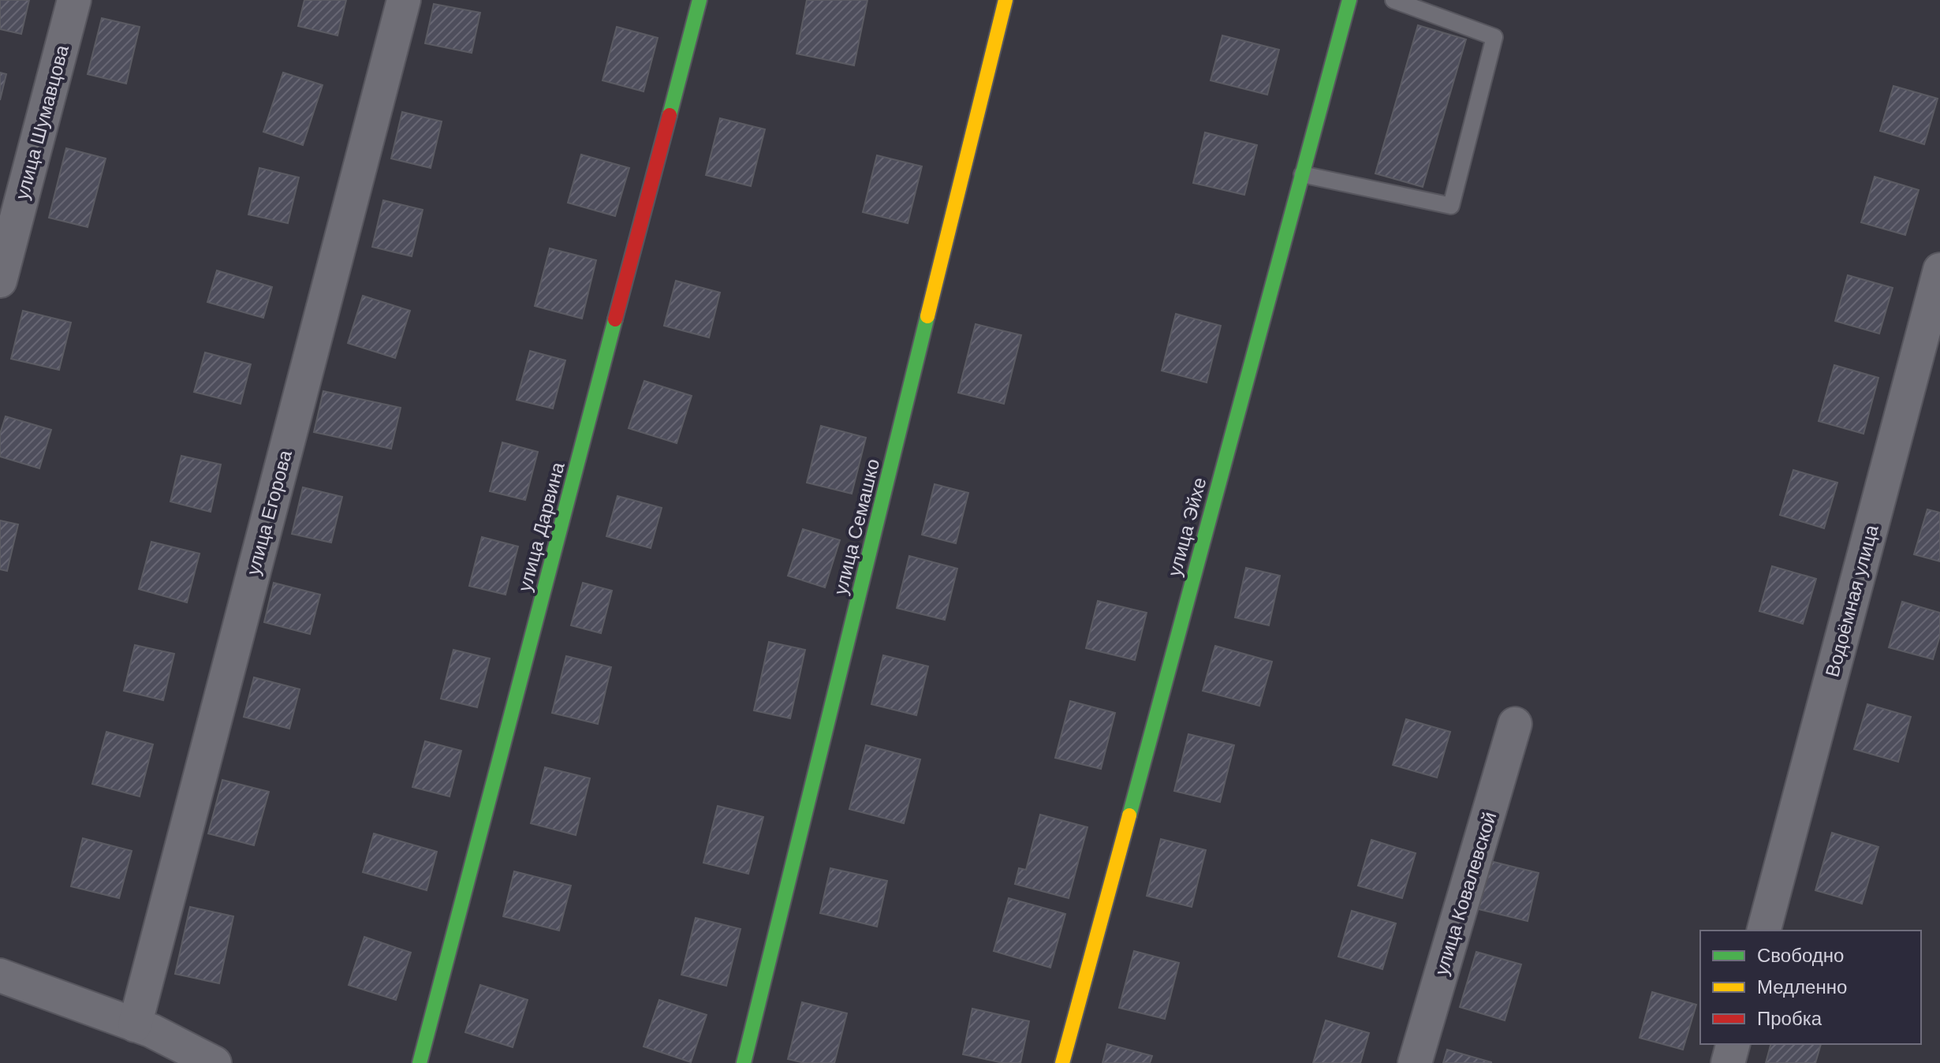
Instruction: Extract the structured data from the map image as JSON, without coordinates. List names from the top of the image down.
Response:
{
  "streets": {
    "street": [
      "улица Шумавцова",
      "улица Егорова",
      "улица Дарвина",
      "улица Семашко",
      "улица Эйхе",
      "Водоёмная улица",
      "улица Ковалевской"
    ]
  },
  "legend": ["Свободно", "Медленно", "Пробка"]
}
